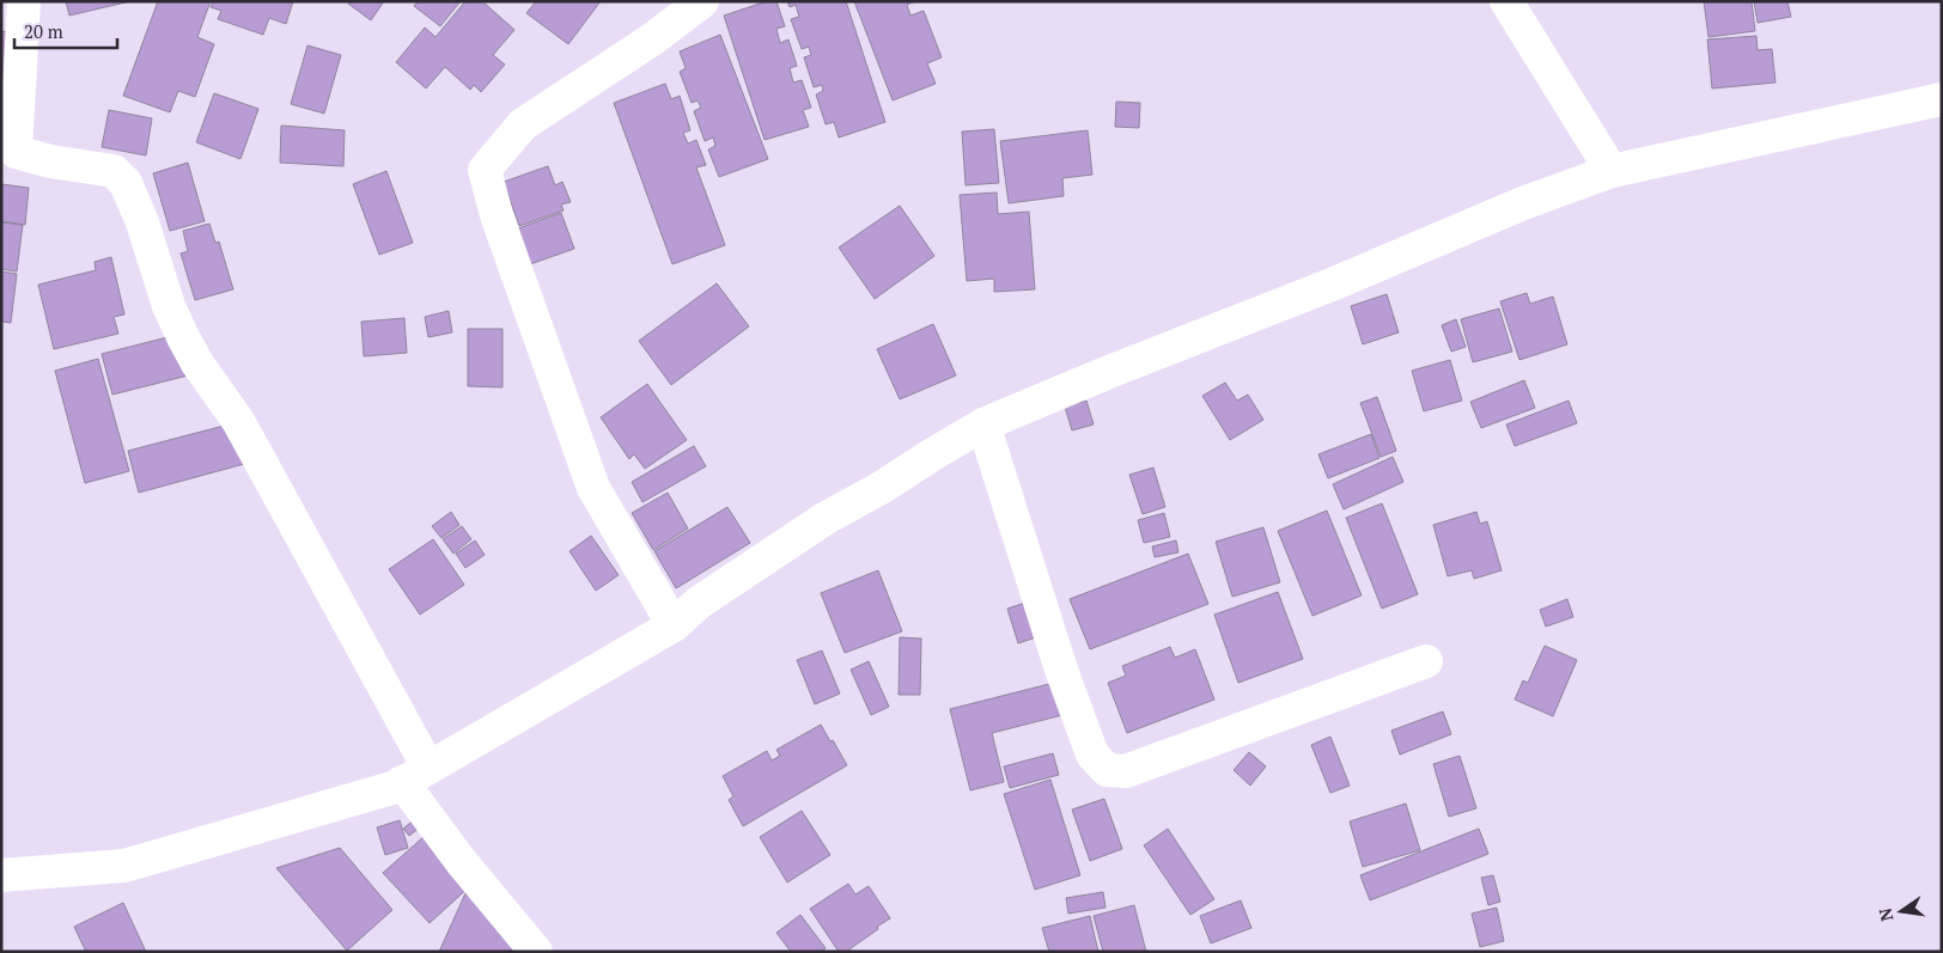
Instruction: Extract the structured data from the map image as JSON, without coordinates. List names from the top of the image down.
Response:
{
  "scale_bar": "20 m",
  "north": "left"
}
